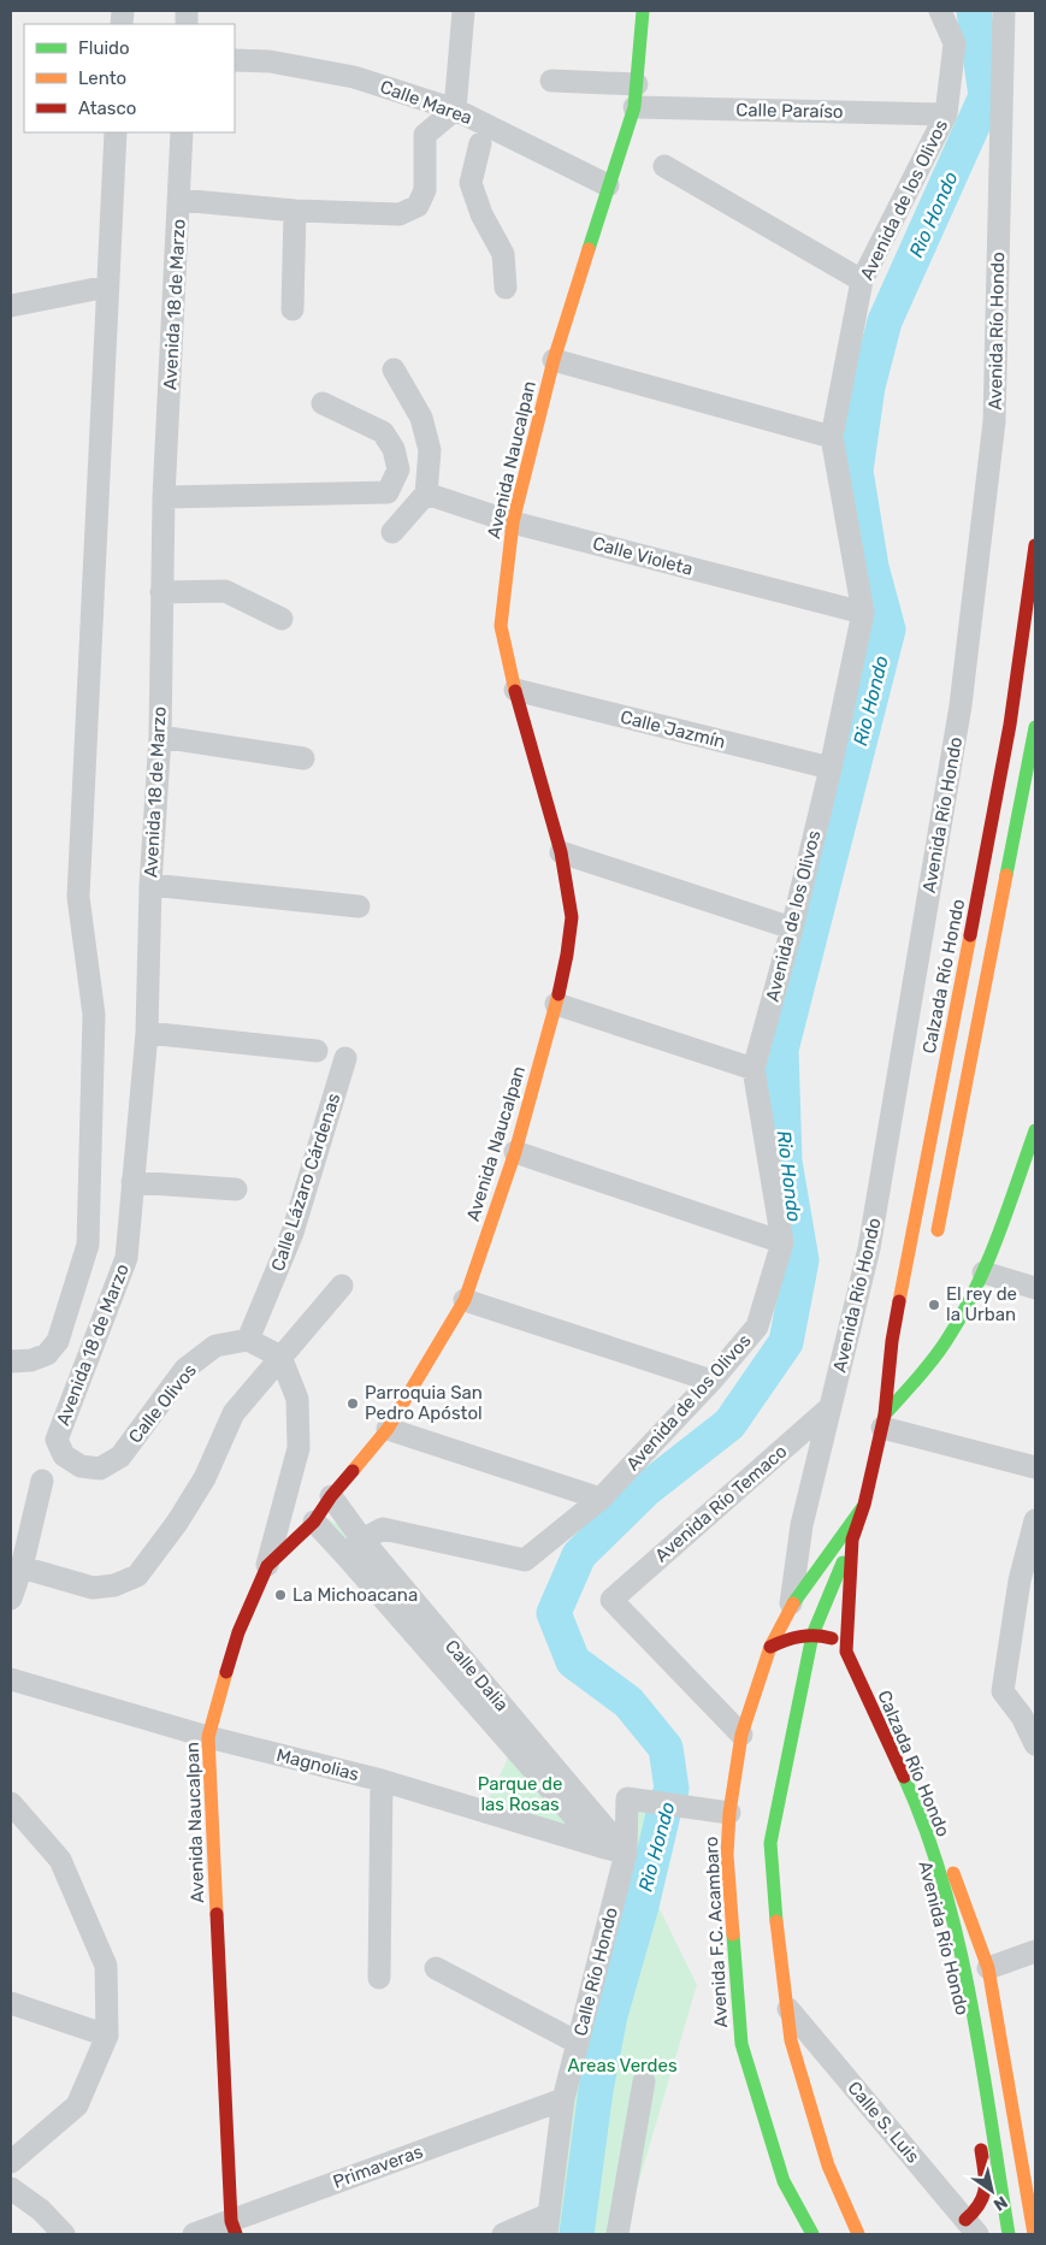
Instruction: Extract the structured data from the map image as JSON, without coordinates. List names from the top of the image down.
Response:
{
  "streets": {
    "main road": [
      "Avenida Río Hondo",
      "Avenida Naucalpan",
      "Calzada Río Hondo",
      "Avenida F.C. Acambaro"
    ],
    "street": [
      "Calle Marea",
      "Calle Paraíso",
      "Avenida de los Olivos",
      "Avenida 18 de Marzo",
      "Calle Violeta",
      "Calle Jazmín",
      "Calle Lázaro Cárdenas",
      "Calle Olivos",
      "Avenida Río Temaco",
      "Calle Dalia",
      "Magnolias",
      "Calle Río Hondo",
      "Calle S. Luis",
      "Primaveras"
    ]
  },
  "crossings": [
    ["Calle Marea", "Avenida Naucalpan"],
    ["Calle Paraíso", "Avenida de los Olivos"],
    ["Calle Paraíso", "Avenida Naucalpan"],
    ["Avenida de los Olivos", "Calle Violeta"],
    ["Avenida de los Olivos", "Calle Jazmín"],
    ["Avenida de los Olivos", "Calle Dalia"],
    ["Avenida 18 de Marzo", "Calle Olivos"],
    ["Avenida Río Hondo", "Calzada Río Hondo"],
    ["Avenida Río Hondo", "Avenida Río Temaco"],
    ["Avenida Río Hondo", "Avenida F.C. Acambaro"],
    ["Avenida Río Hondo", "Calle S. Luis"],
    ["Avenida Naucalpan", "Calle Violeta"],
    ["Avenida Naucalpan", "Calle Jazmín"],
    ["Avenida Naucalpan", "Calle Dalia"],
    ["Avenida Naucalpan", "Magnolias"],
    ["Avenida Naucalpan", "Primaveras"],
    ["Calzada Río Hondo", "Avenida F.C. Acambaro"],
    ["Calle Lázaro Cárdenas", "Calle Olivos"],
    ["Avenida Río Temaco", "Avenida F.C. Acambaro"],
    ["Calle Dalia", "Magnolias"],
    ["Calle Dalia", "Calle Río Hondo"],
    ["Magnolias", "Calle Río Hondo"],
    ["Avenida F.C. Acambaro", "Calle Río Hondo"],
    ["Calle Río Hondo", "Primaveras"]
  ],
  "water": ["Rio Hondo"],
  "parks": ["Parque de las Rosas", "Areas Verdes"],
  "places": ["El rey de la Urban", "Parroquia San Pedro Apóstol", "La Michoacana"],
  "legend": ["Fluido", "Lento", "Atasco"],
  "north": "bottom right"
}
